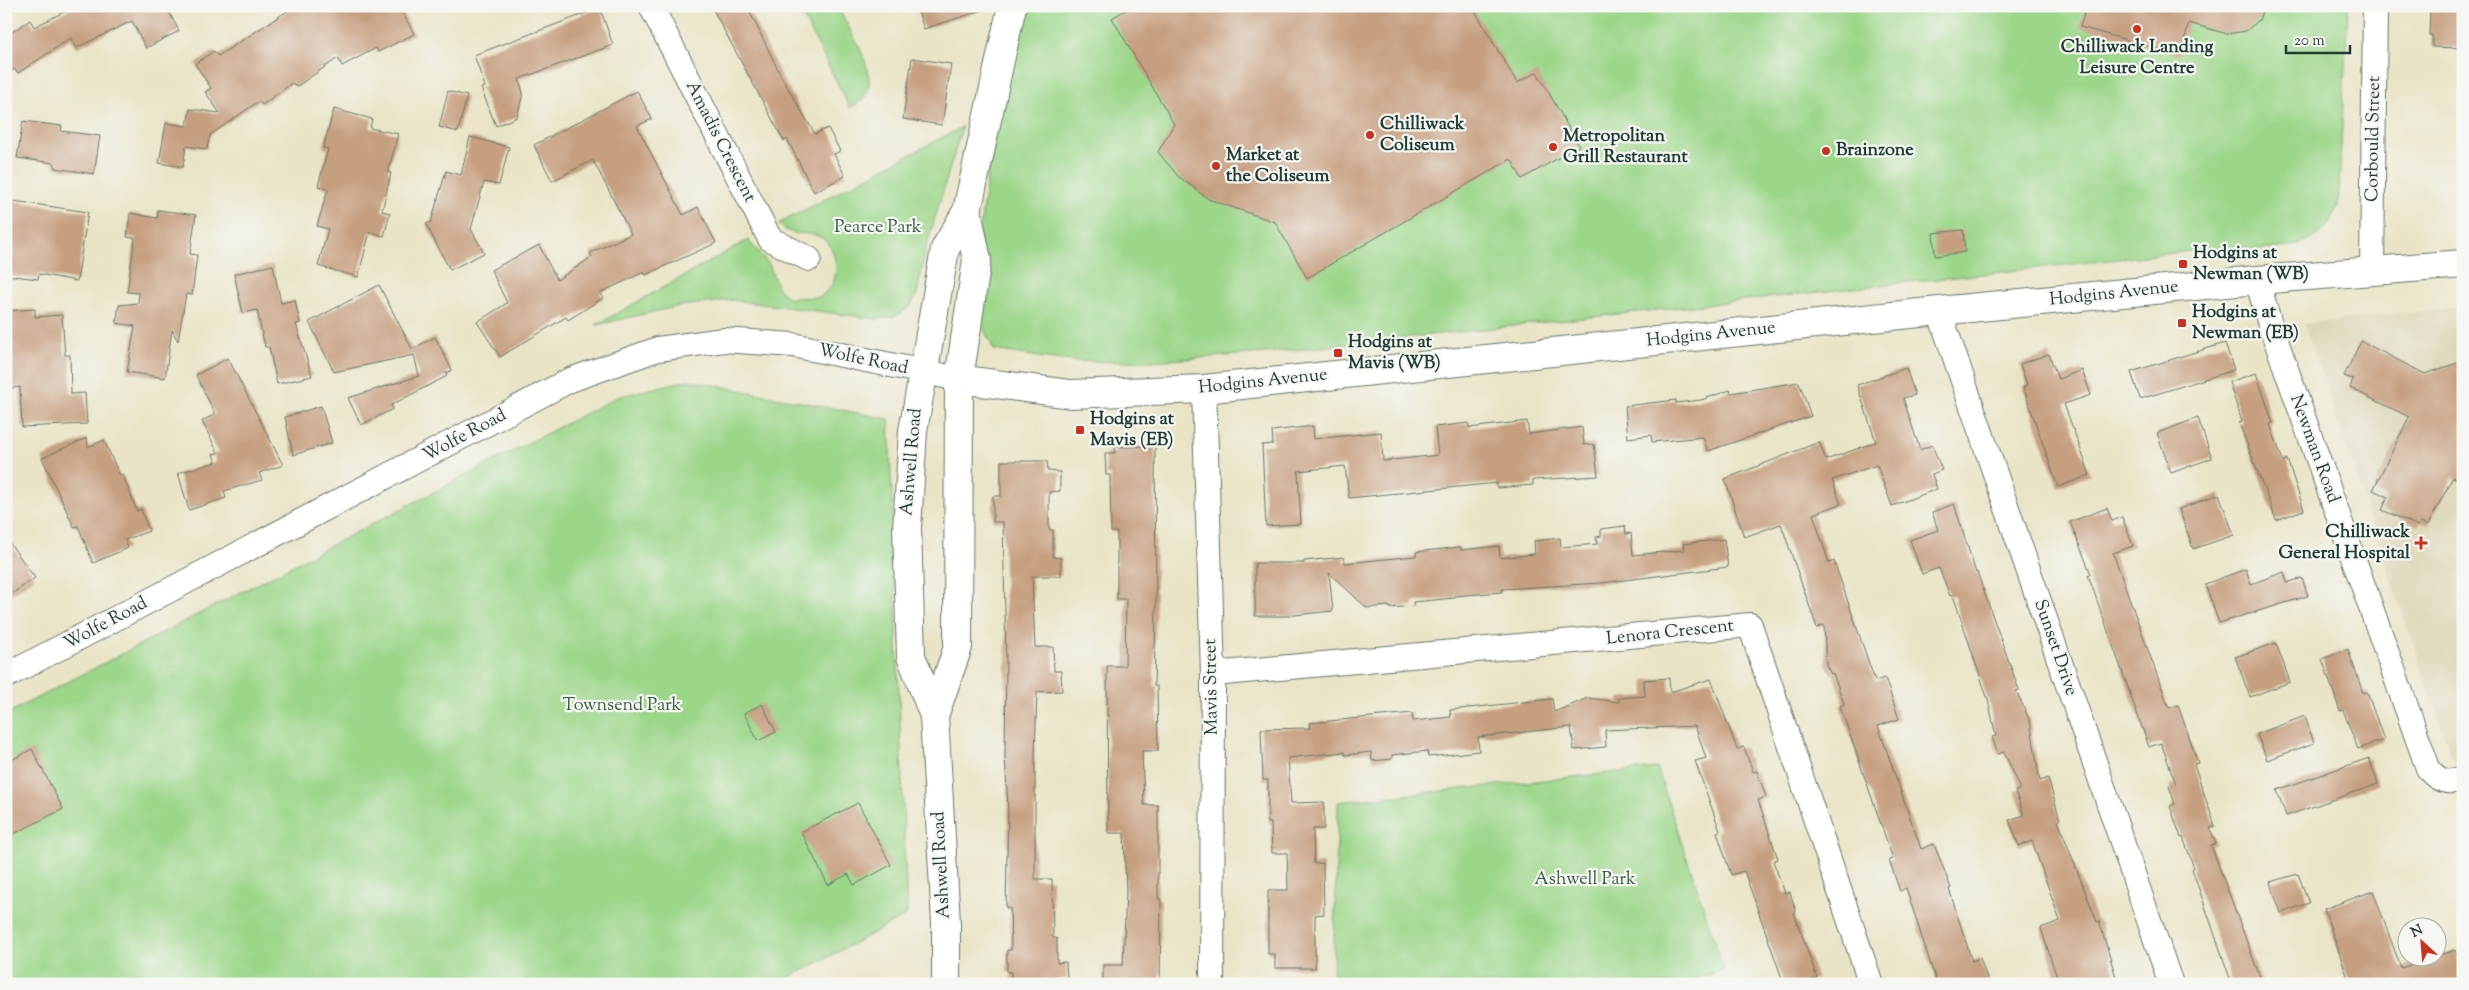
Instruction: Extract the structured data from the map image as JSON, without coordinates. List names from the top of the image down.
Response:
{
  "streets": {
    "street": [
      "Corbould Street",
      "Amadis Crescent",
      "Hodgins Avenue",
      "Wolfe Road",
      "Newman Road",
      "Ashwell Road",
      "Lenora Crescent",
      "Sunset Drive",
      "Mavis Street"
    ]
  },
  "crossings": [
    ["Corbould Street", "Hodgins Avenue"],
    ["Hodgins Avenue", "Wolfe Road"],
    ["Hodgins Avenue", "Newman Road"],
    ["Hodgins Avenue", "Ashwell Road"],
    ["Hodgins Avenue", "Sunset Drive"],
    ["Hodgins Avenue", "Mavis Street"],
    ["Wolfe Road", "Ashwell Road"],
    ["Lenora Crescent", "Mavis Street"]
  ],
  "parks": ["Pearce Park", "Townsend Park", "Ashwell Park"],
  "places": {
    "other": [
      "Chilliwack Landing Leisure Centre",
      "Chilliwack Coliseum",
      "Metropolitan Grill Restaurant",
      "Brainzone",
      "Market at the Coliseum"
    ],
    "transit": [
      "Hodgins at Newman (WB)",
      "Hodgins at Newman (EB)",
      "Hodgins at Mavis (WB)",
      "Hodgins at Mavis (EB)"
    ],
    "health": ["Chilliwack General Hospital"]
  },
  "scale_bar": "20 m",
  "north": "top left"
}
